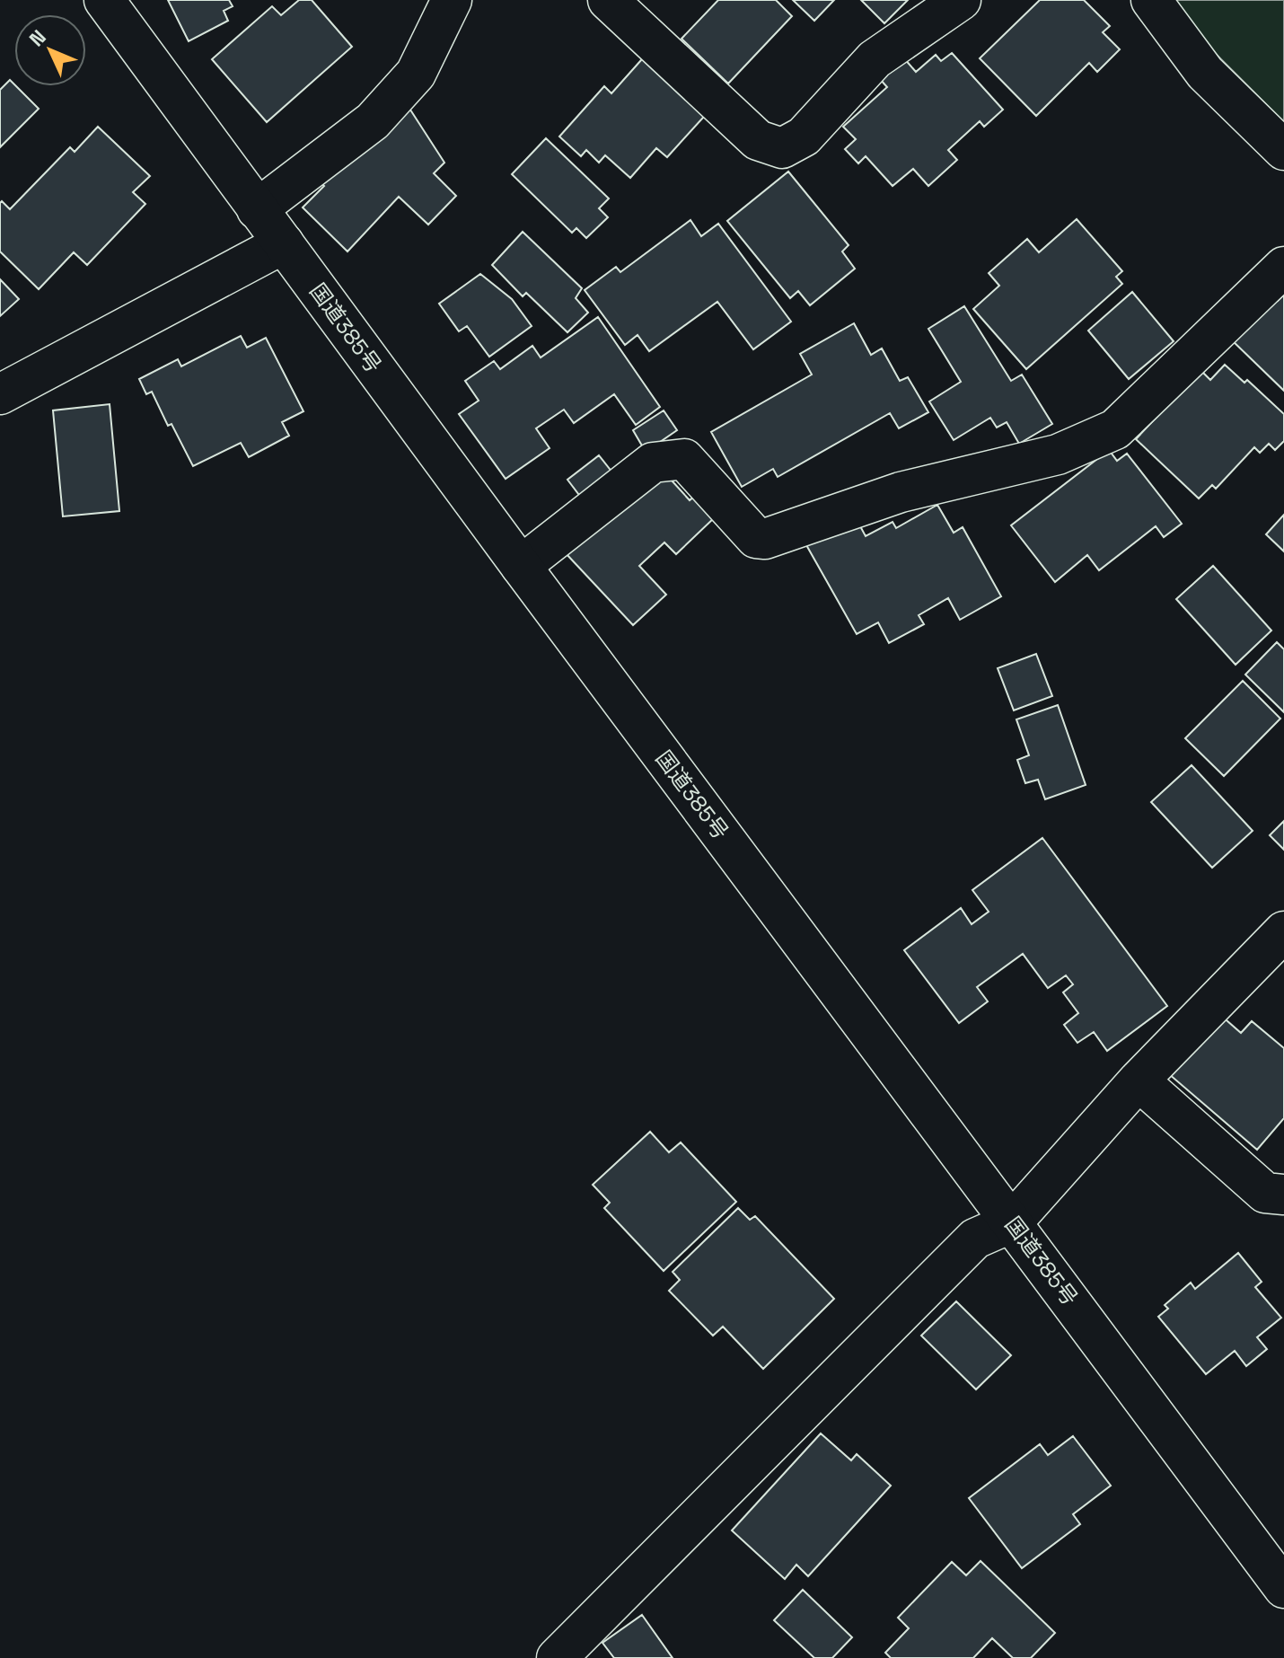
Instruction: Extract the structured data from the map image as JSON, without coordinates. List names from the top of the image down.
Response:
{
  "streets": {
    "main road": ["国道385号"]
  },
  "north": "top left"
}
